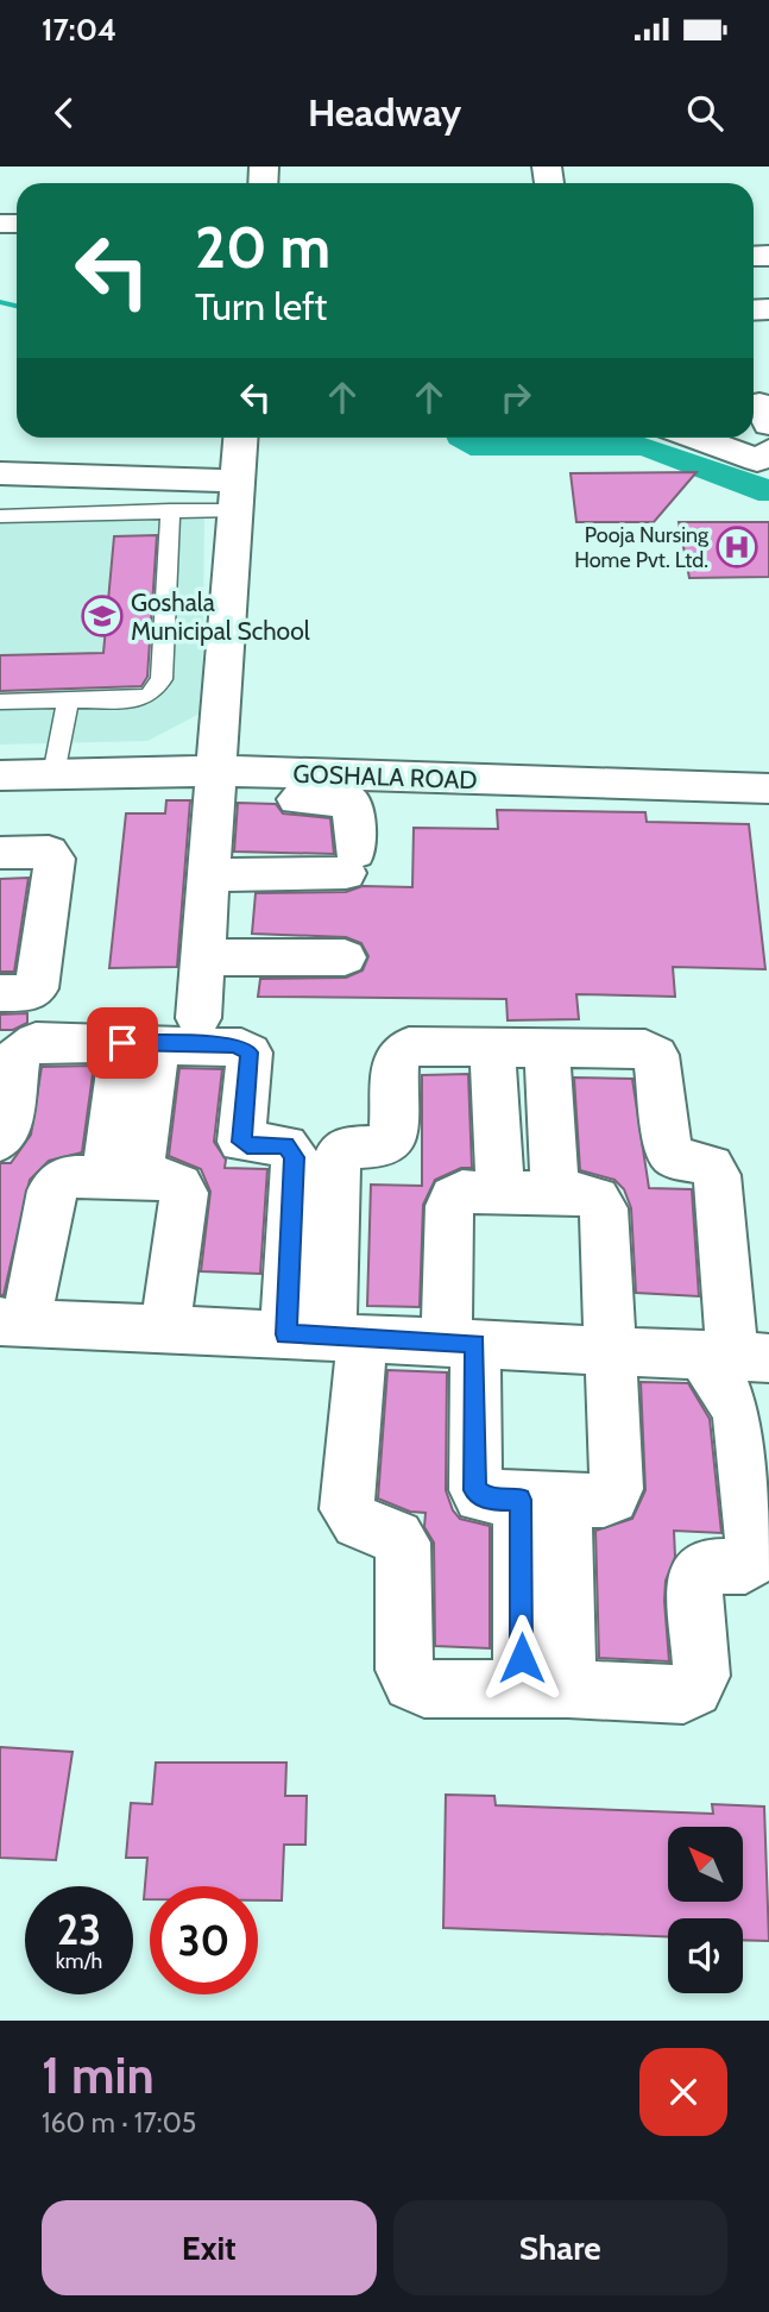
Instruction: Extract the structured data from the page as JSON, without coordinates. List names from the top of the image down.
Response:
{
  "streets": {
    "street": ["GOSHALA ROAD"]
  },
  "places": {
    "hospital": ["Pooja Nursing Home Pvt. Ltd."],
    "school or university": ["Goshala Municipal School"]
  },
  "north": "top left",
  "page": {
    "status": "17:04",
    "header": "Headway",
    "turn": ["20 m", "Turn left"],
    "speed": "23 km/h",
    "limit": "30",
    "heading": ["1 min", "160 m · 17:05"],
    "buttons": ["Exit", "Share"]
  }
}
